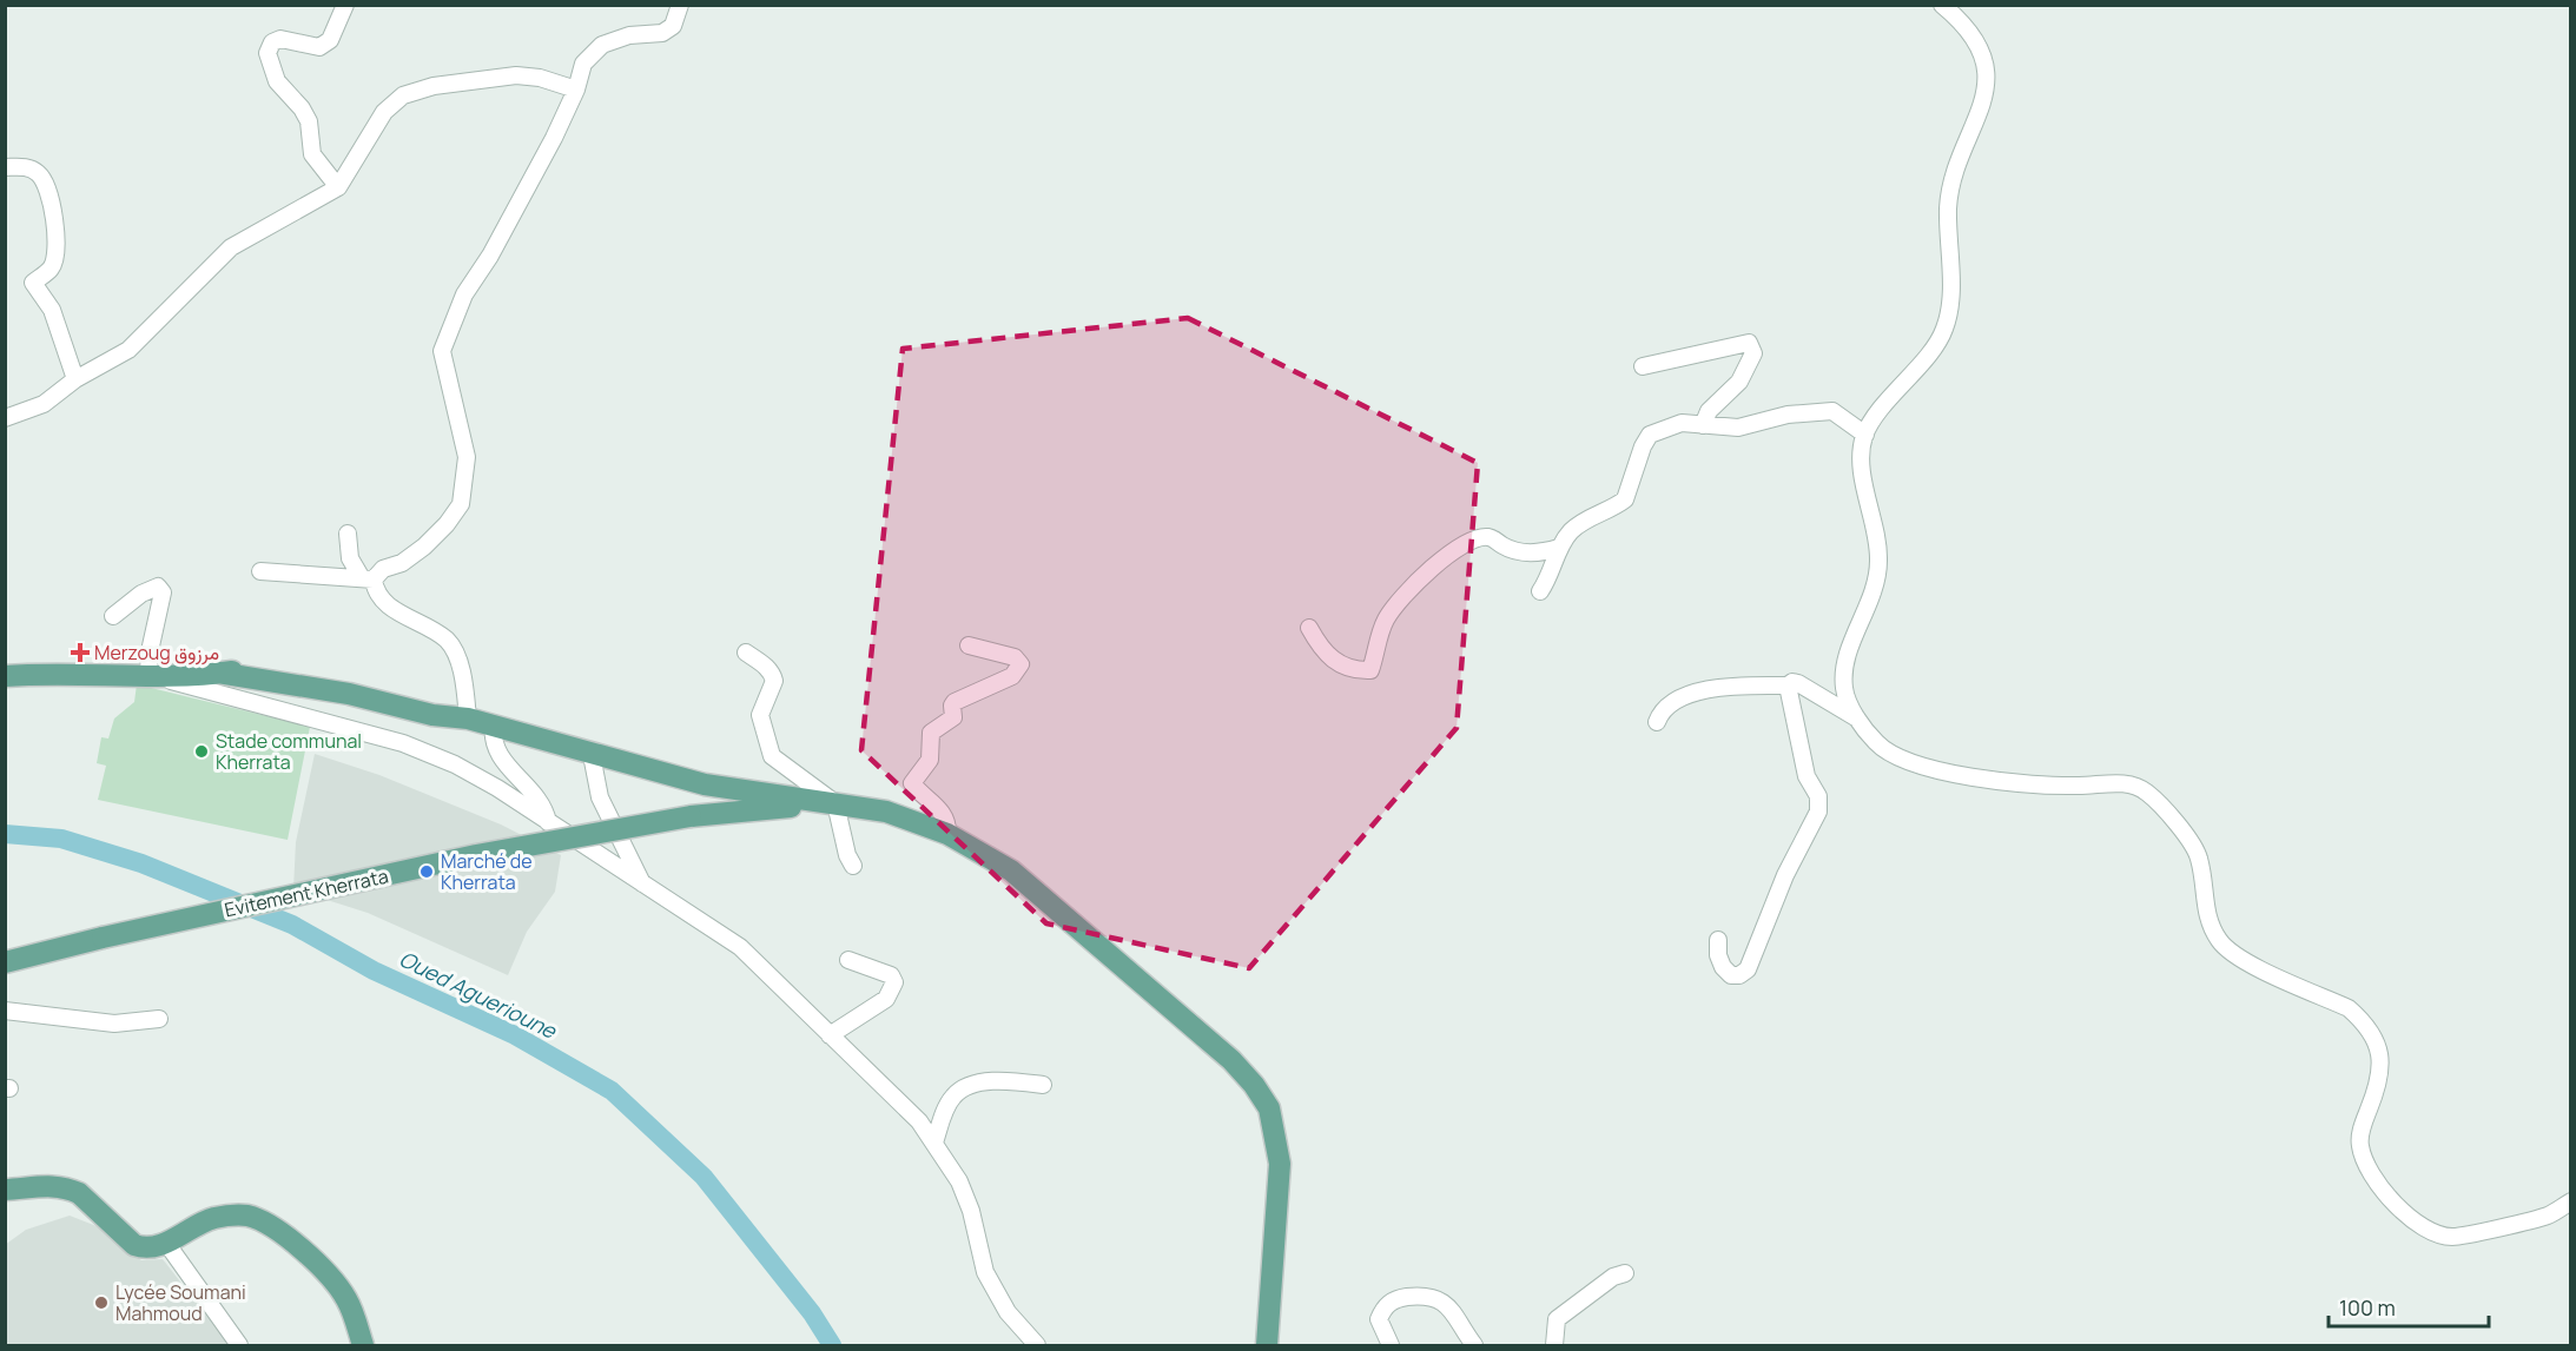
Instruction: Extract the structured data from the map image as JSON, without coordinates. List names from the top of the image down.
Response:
{
  "streets": {
    "main road": ["Evitement Kherrata"]
  },
  "water": ["Oued Aguerioune"],
  "places": {
    "health": ["Merzoug مرزوق"],
    "other": ["Stade communal Kherrata", "Marché de Kherrata", "Lycée Soumani Mahmoud"]
  },
  "scale_bar": "100 m"
}
